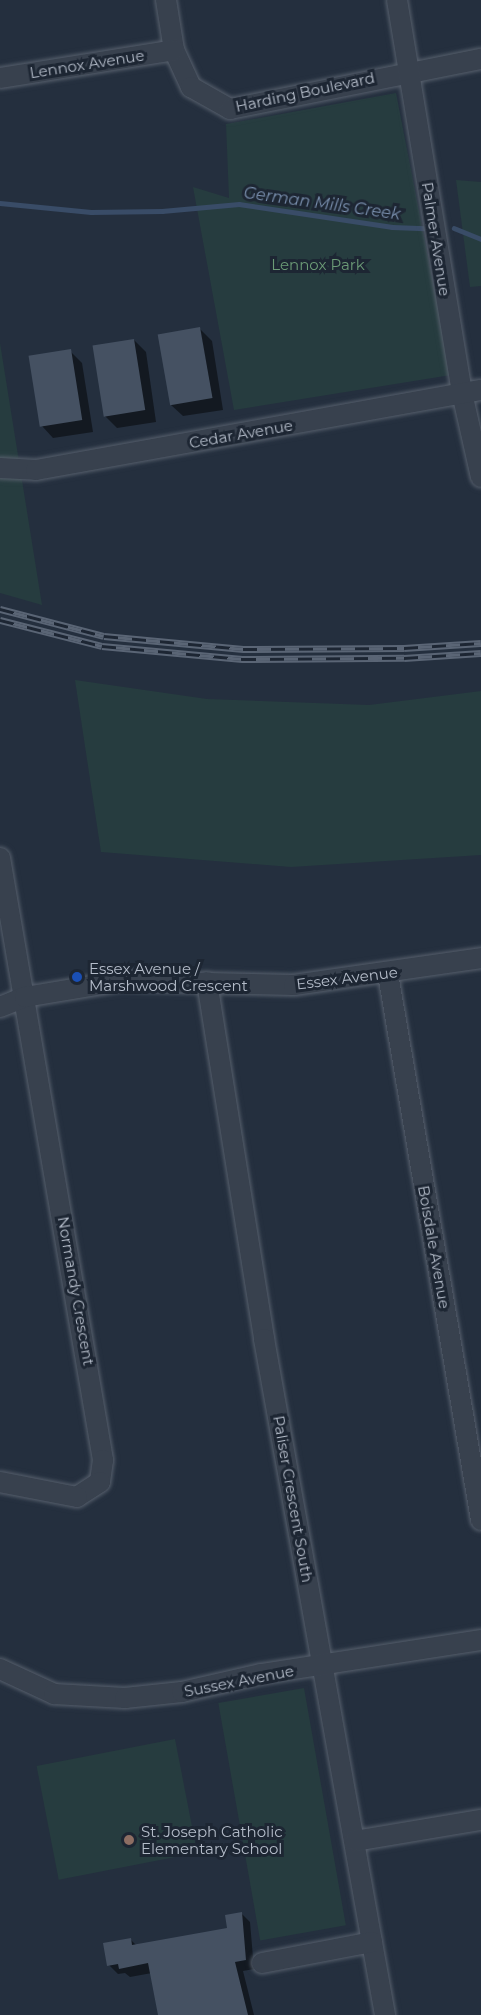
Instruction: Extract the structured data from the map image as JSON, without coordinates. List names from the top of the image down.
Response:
{
  "streets": {
    "street": [
      "Lennox Avenue",
      "Harding Boulevard",
      "Palmer Avenue",
      "Cedar Avenue",
      "Essex Avenue",
      "Boisdale Avenue",
      "Normandy Crescent",
      "Paliser Crescent South",
      "Sussex Avenue"
    ]
  },
  "crossings": [
    ["Lennox Avenue", "Harding Boulevard"],
    ["Harding Boulevard", "Palmer Avenue"],
    ["Palmer Avenue", "Cedar Avenue"],
    ["Essex Avenue", "Boisdale Avenue"],
    ["Essex Avenue", "Normandy Crescent"],
    ["Essex Avenue", "Paliser Crescent South"],
    ["Paliser Crescent South", "Sussex Avenue"]
  ],
  "water": ["German Mills Creek"],
  "parks": ["Lennox Park"],
  "places": ["Essex Avenue / Marshwood Crescent", "St. Joseph Catholic Elementary School"]
}
